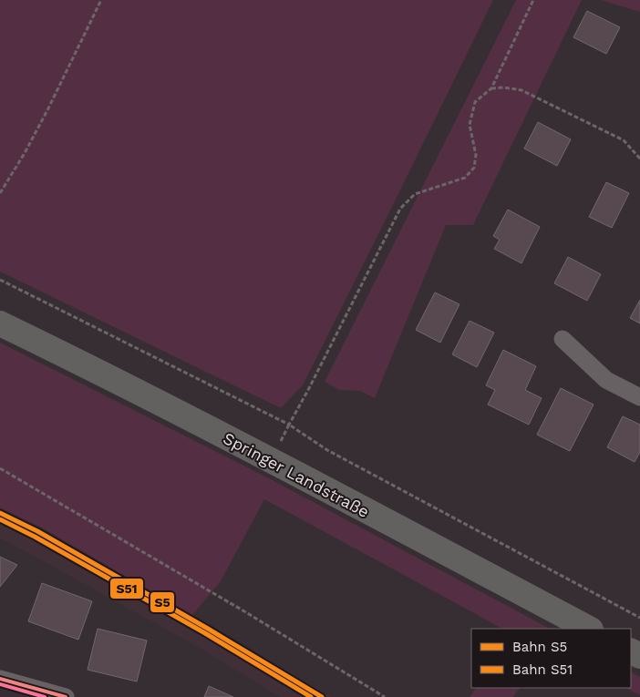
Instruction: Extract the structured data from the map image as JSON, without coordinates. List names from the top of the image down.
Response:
{
  "streets": {
    "main road": ["Springer Landstraße"]
  },
  "lines": ["rail line S5", "rail line S51"],
  "legend": ["Bahn S5", "Bahn S51"]
}
